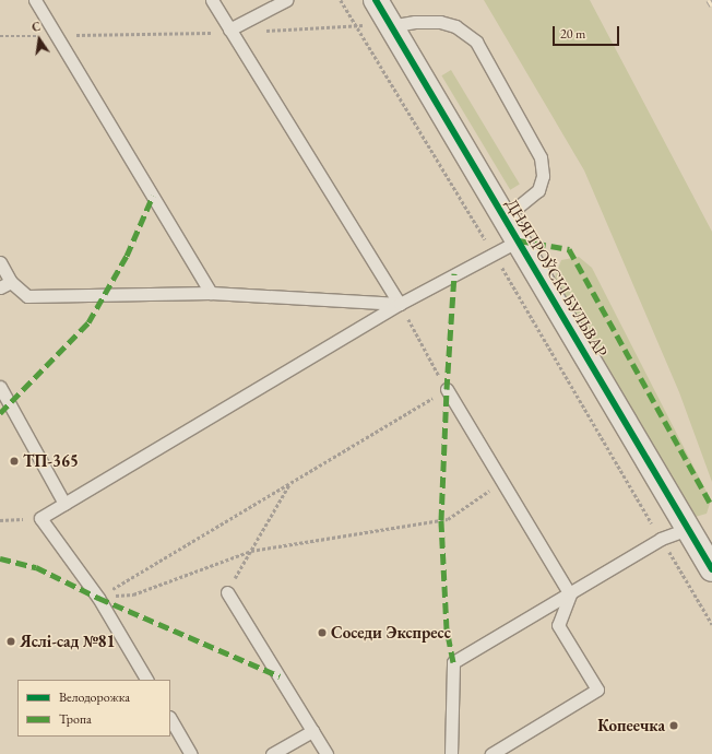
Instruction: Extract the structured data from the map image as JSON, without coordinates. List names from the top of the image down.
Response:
{
  "streets": {
    "street": ["ДНЯПРОЎСКІ БУЛЬВАР"]
  },
  "places": [
    "ТП-365",
    "Соседи Экспресс",
    "Яслі-сад №81",
    "Копеечка"
  ],
  "legend": ["Велодорожка", "Тропа"],
  "scale_bar": "20 m",
  "north": "top"
}
